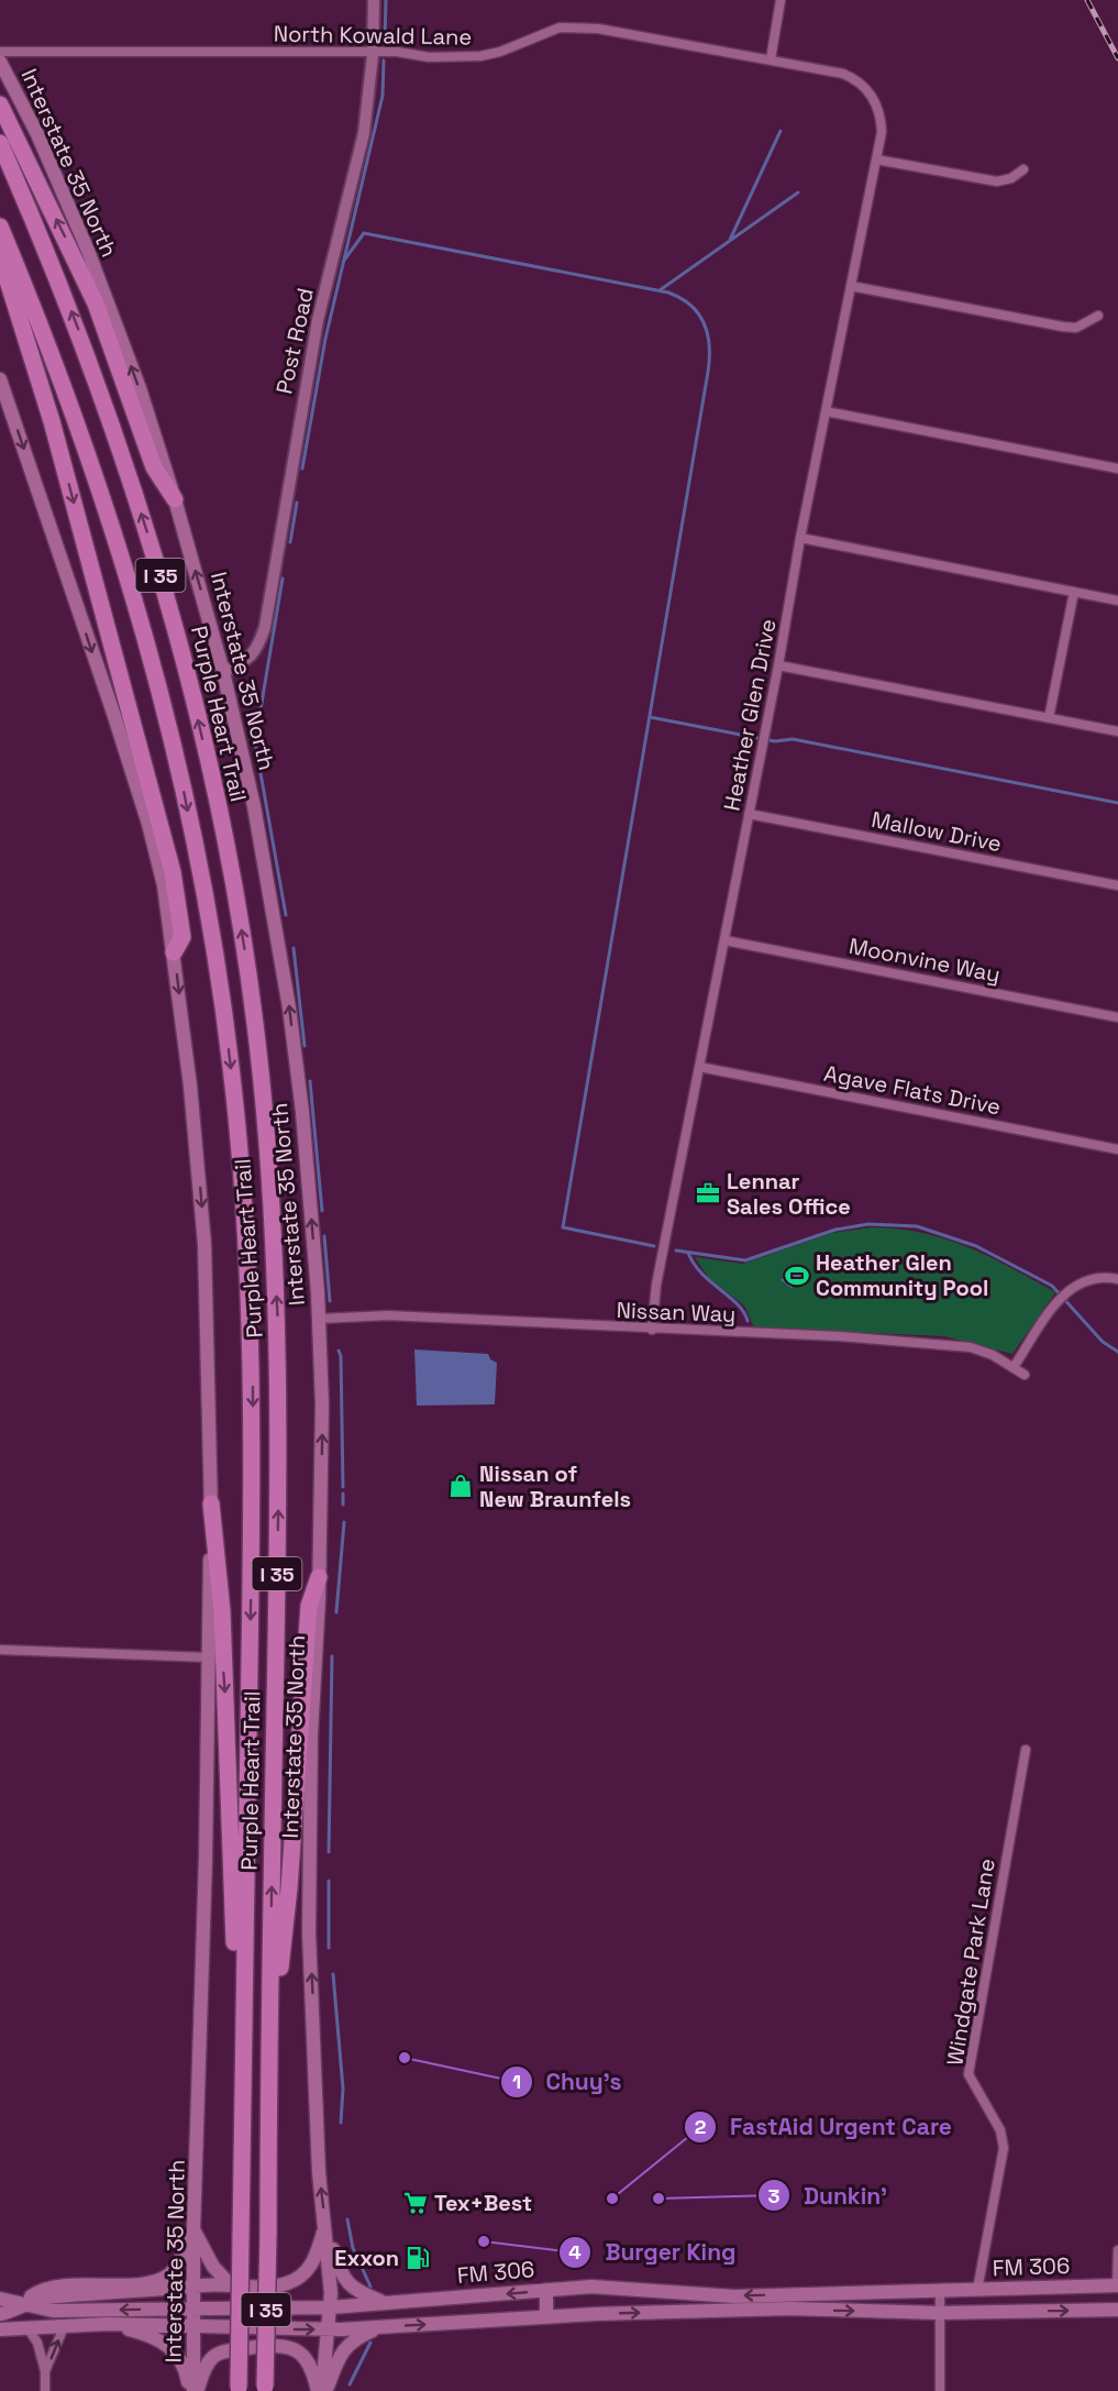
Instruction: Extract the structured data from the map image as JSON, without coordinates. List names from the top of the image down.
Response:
{
  "streets": {
    "highway": ["I 35", "Purple Heart Trail"],
    "main road": ["Interstate 35 North", "FM 306"],
    "street": [
      "North Kowald Lane",
      "Post Road",
      "Heather Glen Drive",
      "Mallow Drive",
      "Moonvine Way",
      "Agave Flats Drive",
      "Nissan Way",
      "Windgate Park Lane"
    ]
  },
  "crossings": [
    ["North Kowald Lane", "Post Road"],
    ["North Kowald Lane", "Heather Glen Drive"],
    ["Interstate 35 North", "Post Road"],
    ["Interstate 35 North", "Nissan Way"],
    ["Interstate 35 North", "FM 306"],
    ["Heather Glen Drive", "Mallow Drive"],
    ["Heather Glen Drive", "Moonvine Way"],
    ["Heather Glen Drive", "Agave Flats Drive"],
    ["Heather Glen Drive", "Nissan Way"],
    ["Windgate Park Lane", "FM 306"]
  ],
  "places": {
    "office": ["Lennar Sales Office"],
    "sports": ["Heather Glen Community Pool"],
    "shop": ["Nissan of New Braunfels"],
    "other": [
      "Chuy's",
      "FastAid Urgent Care",
      "Dunkin'",
      "Burger King"
    ],
    "supermarket": ["Tex+Best"],
    "fuel station": ["Exxon"]
  }
}
